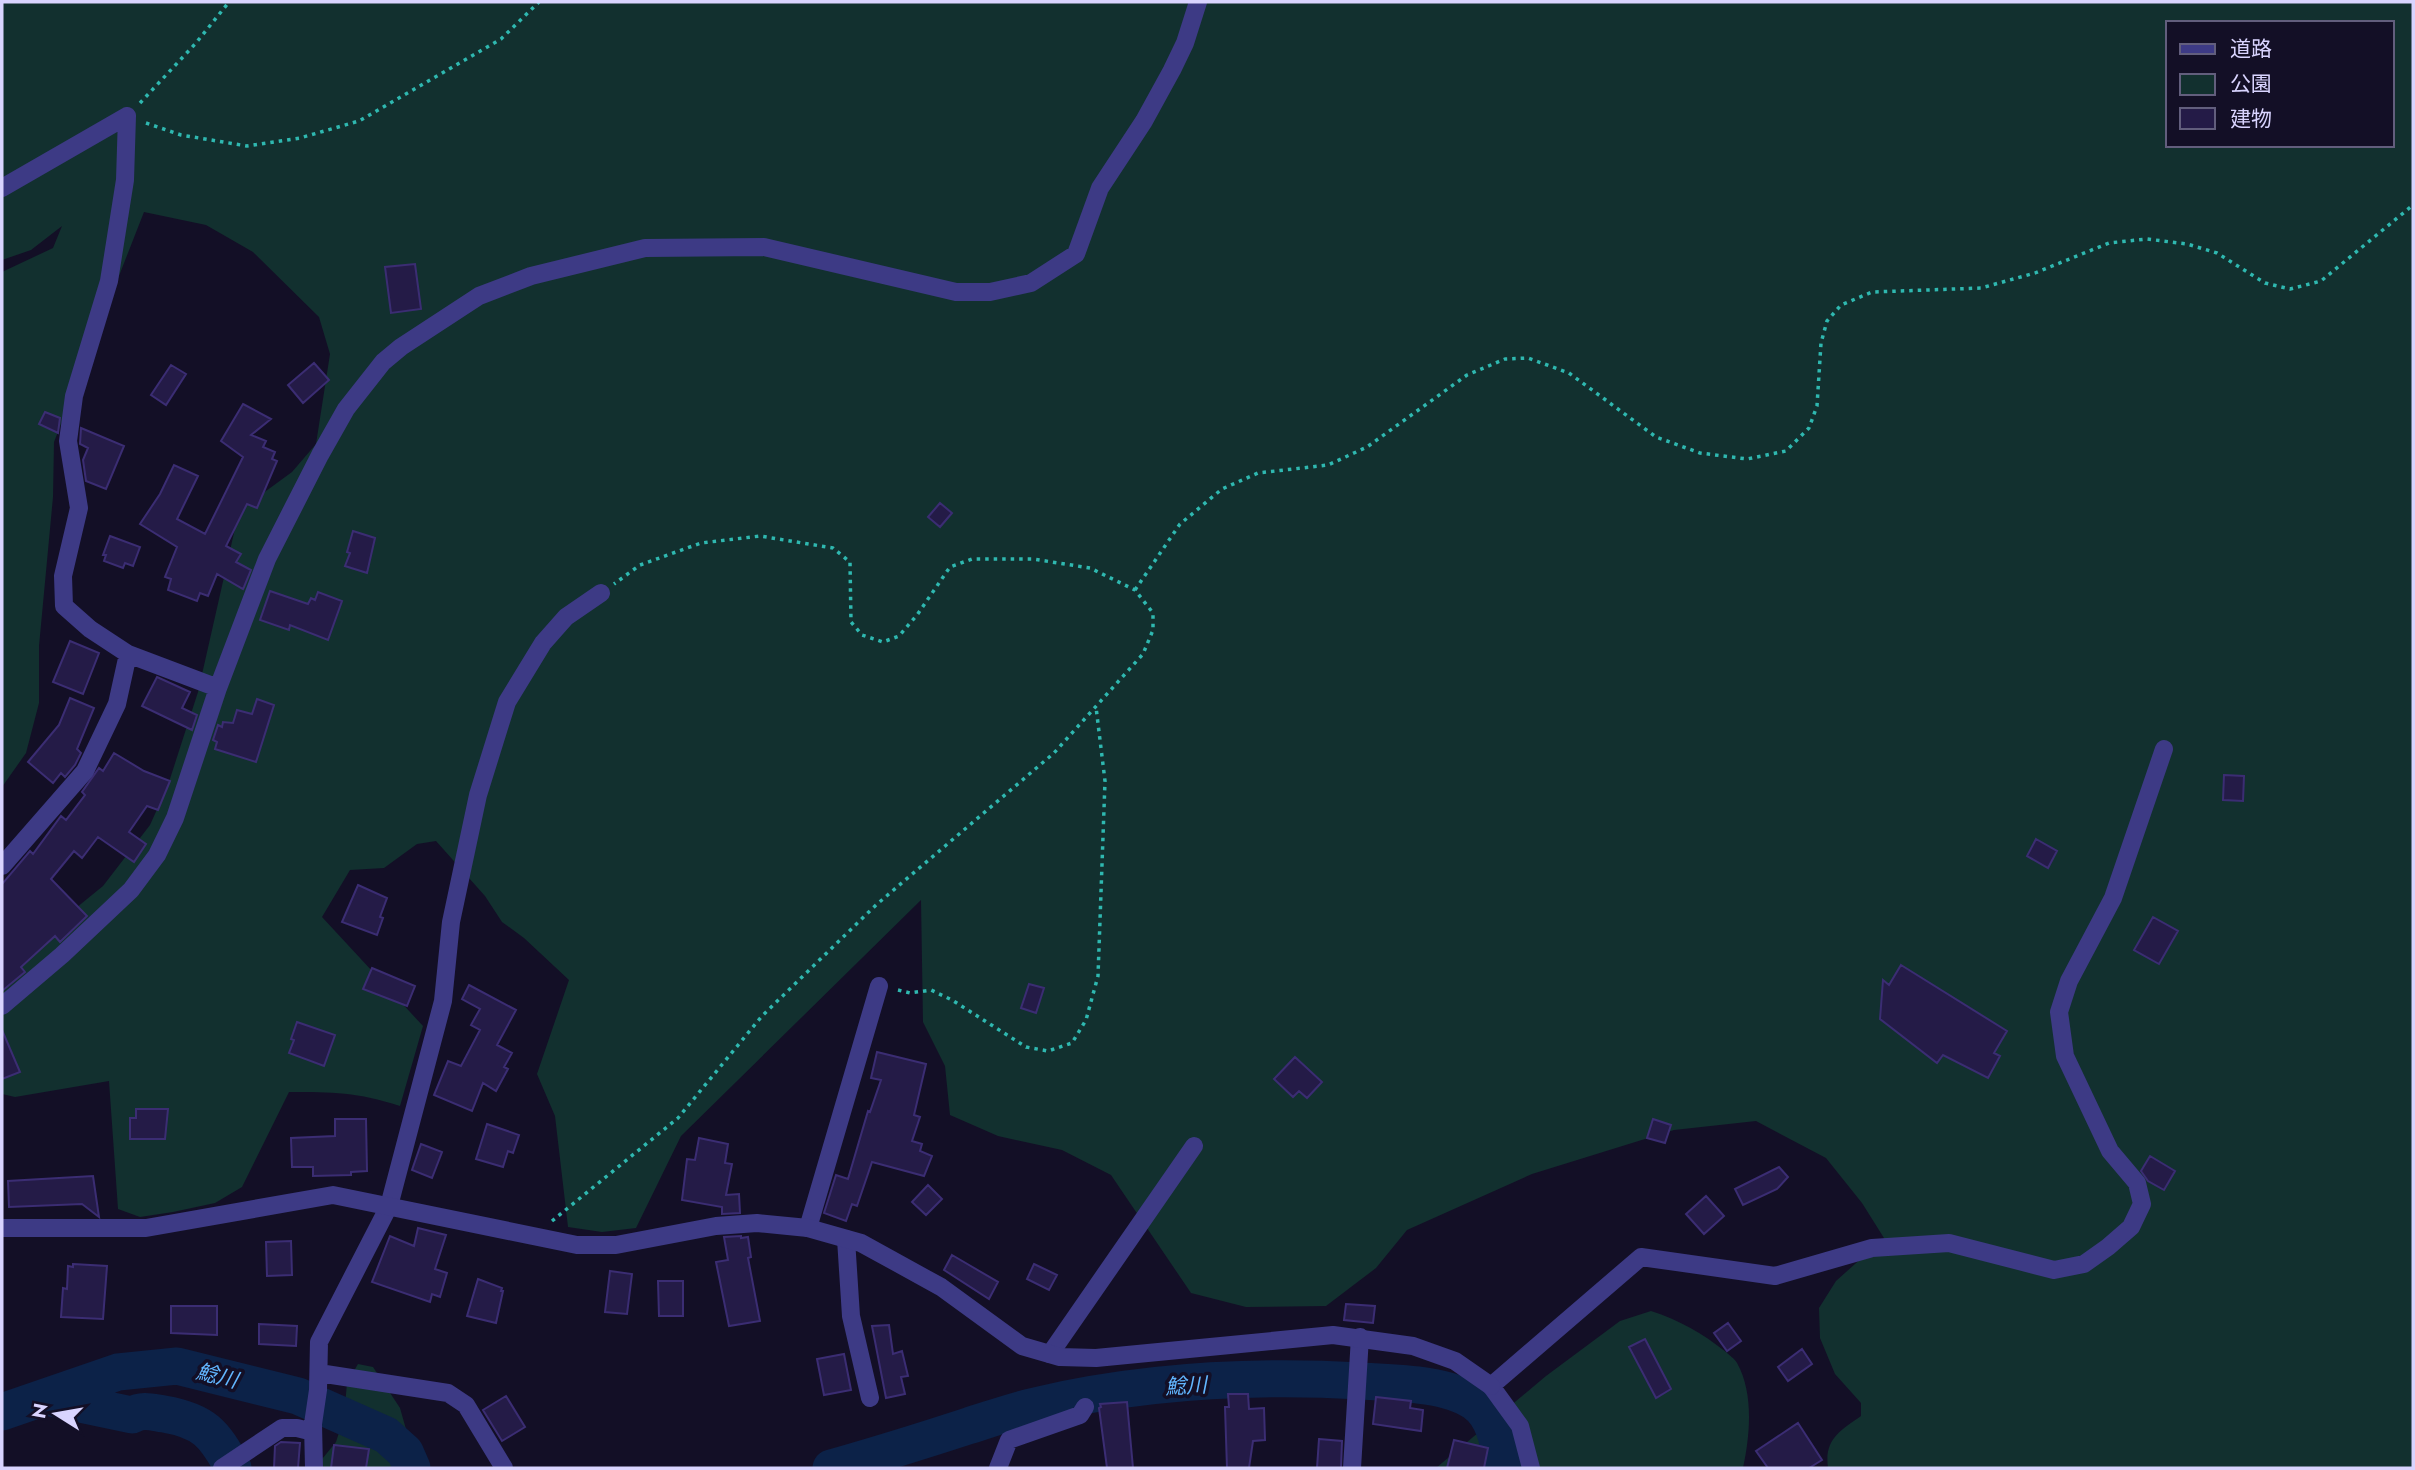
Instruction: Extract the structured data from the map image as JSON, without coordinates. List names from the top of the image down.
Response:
{
  "water": ["鯰川"],
  "legend": ["道路", "公園", "建物"],
  "north": "left"
}
